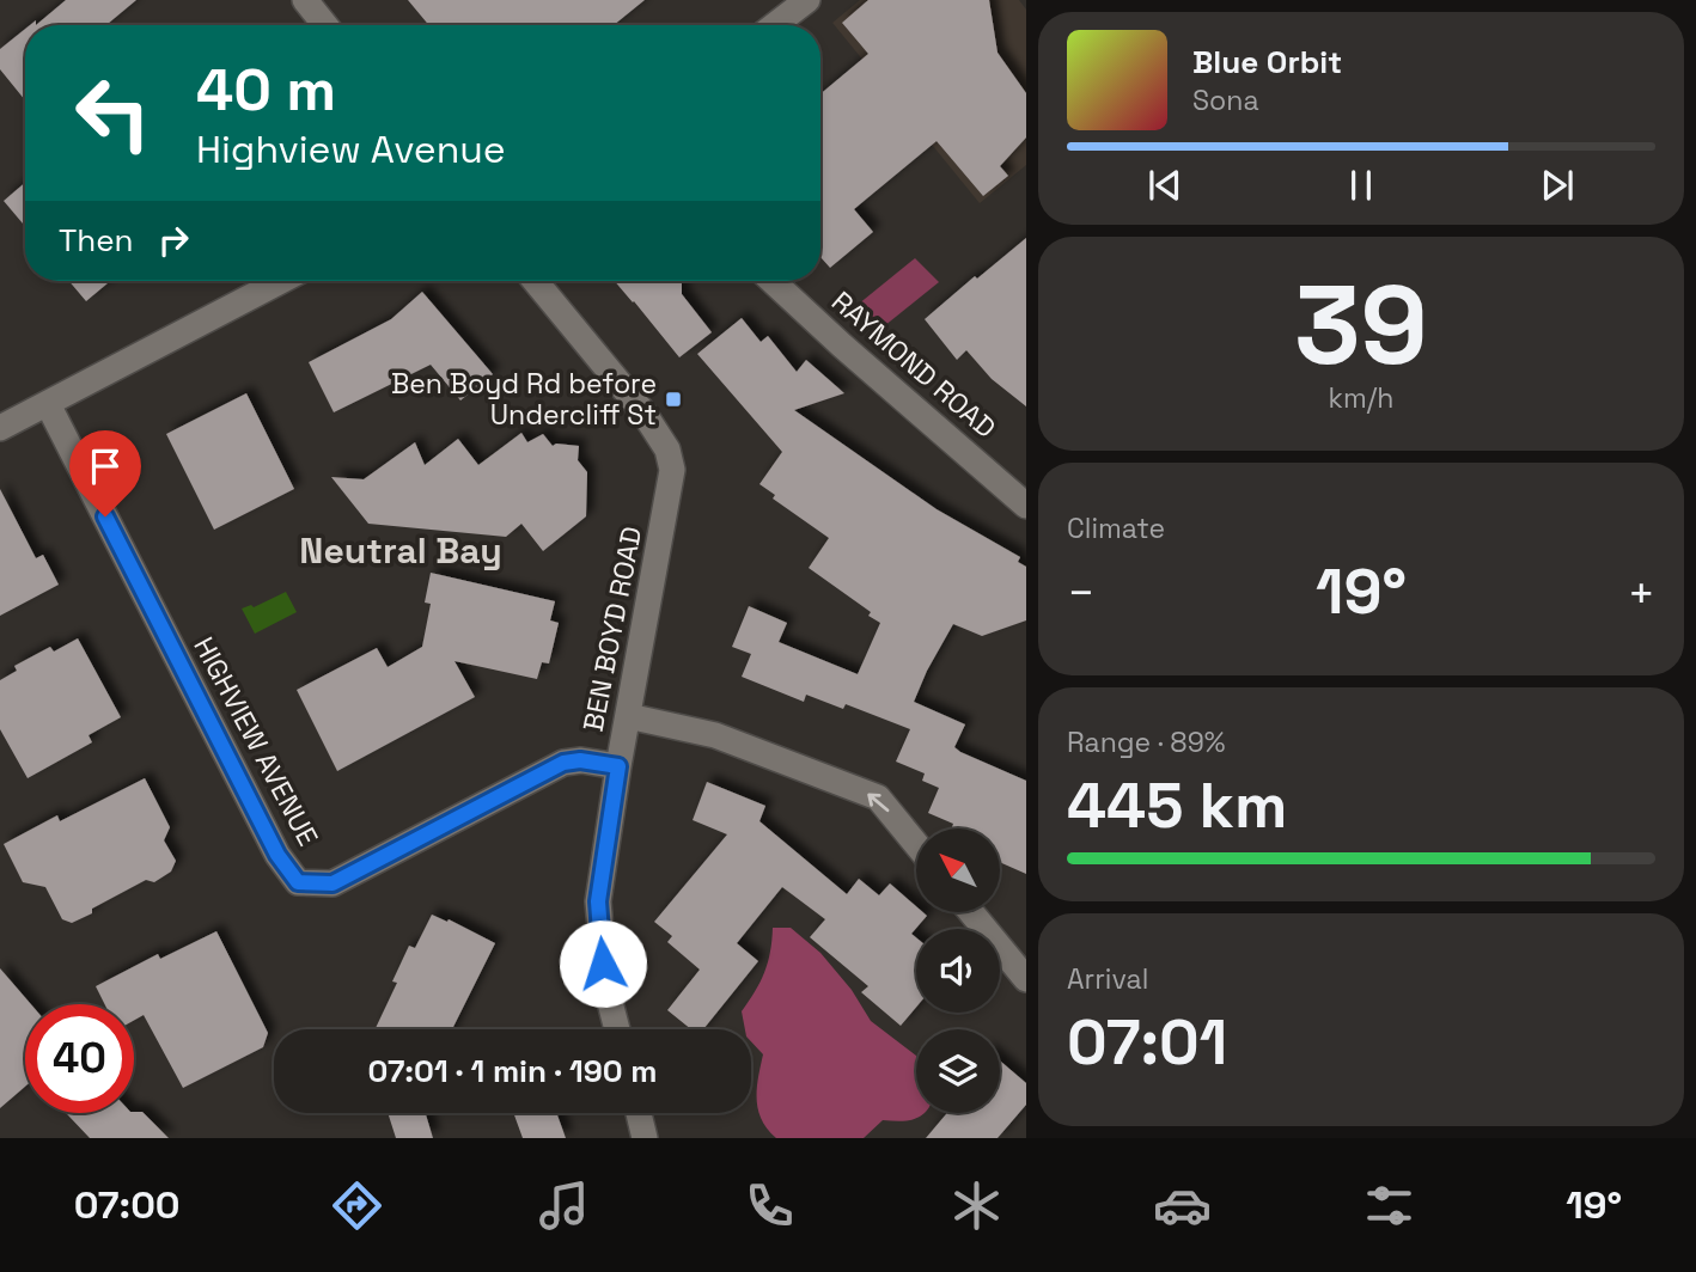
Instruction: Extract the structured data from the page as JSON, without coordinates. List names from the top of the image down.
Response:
{
  "streets": {
    "street": ["RAYMOND ROAD", "BEN BOYD ROAD", "HIGHVIEW AVENUE"]
  },
  "crossings": [
    ["BEN BOYD ROAD", "HIGHVIEW AVENUE"]
  ],
  "districts": ["Neutral Bay"],
  "places": {
    "transit": ["Ben Boyd Rd before Undercliff St"]
  },
  "north": "top left",
  "page": {
    "turn": ["40 m", "Highview Avenue"],
    "song": ["Blue Orbit", "Sona"],
    "then": "Then",
    "tile": [
      ["39", "km/h"],
      "Climate",
      ["Range · 89%", "445 km"],
      ["Arrival", "07:01"]
    ],
    "heat": ["−", "19°", "+"],
    "limit": "40",
    "trip": "07:01 · 1 min · 190 m",
    "tabs": ["07:00", "19°"]
  }
}
